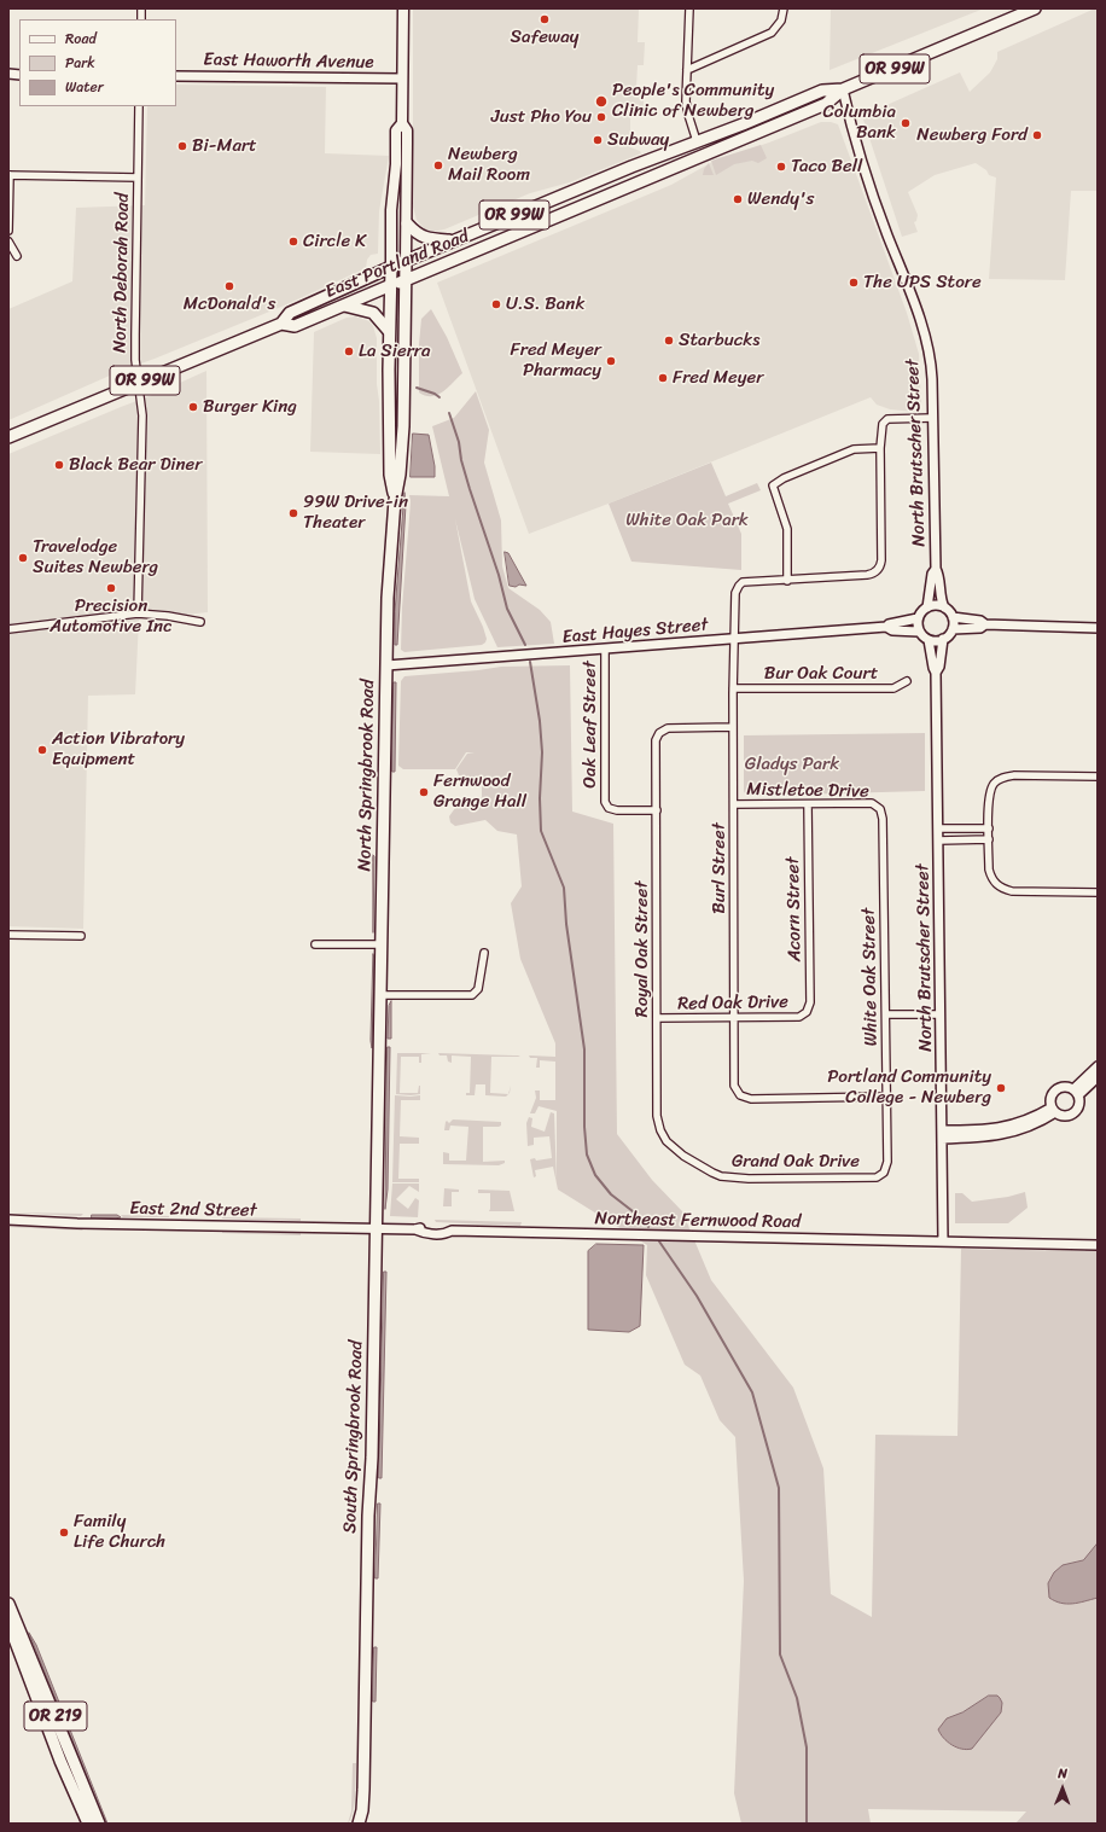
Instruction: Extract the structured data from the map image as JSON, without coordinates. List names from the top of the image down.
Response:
{
  "streets": {
    "main road": [
      "OR 99W",
      "East Portland Road",
      "North Springbrook Road",
      "South Springbrook Road",
      "OR 219"
    ],
    "street": [
      "East Haworth Avenue",
      "North Deborah Road",
      "North Brutscher Street",
      "East Hayes Street",
      "Bur Oak Court",
      "Oak Leaf Street",
      "Mistletoe Drive",
      "Burl Street",
      "Acorn Street",
      "Royal Oak Street",
      "White Oak Street",
      "Red Oak Drive",
      "Grand Oak Drive",
      "East 2nd Street",
      "Northeast Fernwood Road"
    ]
  },
  "crossings": [
    ["East Haworth Avenue", "North Springbrook Road"],
    ["East Portland Road", "North Deborah Road"],
    ["East Portland Road", "North Brutscher Street"],
    ["East Portland Road", "North Springbrook Road"],
    ["North Brutscher Street", "East Hayes Street"],
    ["North Brutscher Street", "Northeast Fernwood Road"],
    ["East Hayes Street", "Oak Leaf Street"],
    ["East Hayes Street", "North Springbrook Road"],
    ["East Hayes Street", "Burl Street"],
    ["Bur Oak Court", "Burl Street"],
    ["Oak Leaf Street", "Royal Oak Street"],
    ["North Springbrook Road", "South Springbrook Road"],
    ["Mistletoe Drive", "Burl Street"],
    ["Mistletoe Drive", "Acorn Street"],
    ["Mistletoe Drive", "White Oak Street"],
    ["Burl Street", "Royal Oak Street"],
    ["Burl Street", "White Oak Street"],
    ["Burl Street", "Red Oak Drive"],
    ["Acorn Street", "Red Oak Drive"],
    ["Royal Oak Street", "Red Oak Drive"],
    ["Royal Oak Street", "Grand Oak Drive"],
    ["White Oak Street", "Grand Oak Drive"],
    ["East 2nd Street", "Northeast Fernwood Road"],
    ["East 2nd Street", "South Springbrook Road"],
    ["Northeast Fernwood Road", "South Springbrook Road"]
  ],
  "parks": ["White Oak Park", "Gladys Park"],
  "places": [
    "Safeway",
    "People's Community Clinic of Newberg",
    "Just Pho You",
    "Columbia Bank",
    "Newberg Ford",
    "Subway",
    "Bi-Mart",
    "Newberg Mail Room",
    "Taco Bell",
    "Wendy's",
    "Circle K",
    "The UPS Store",
    "McDonald's",
    "U.S. Bank",
    "Starbucks",
    "La Sierra",
    "Fred Meyer Pharmacy",
    "Fred Meyer",
    "Burger King",
    "Black Bear Diner",
    "99W Drive-in Theater",
    "Travelodge Suites Newberg",
    "Precision Automotive Inc",
    "Action Vibratory Equipment",
    "Fernwood Grange Hall",
    "Portland Community College - Newberg",
    "Family Life Church"
  ],
  "legend": ["Road", "Park", "Water"],
  "north": "top"
}
